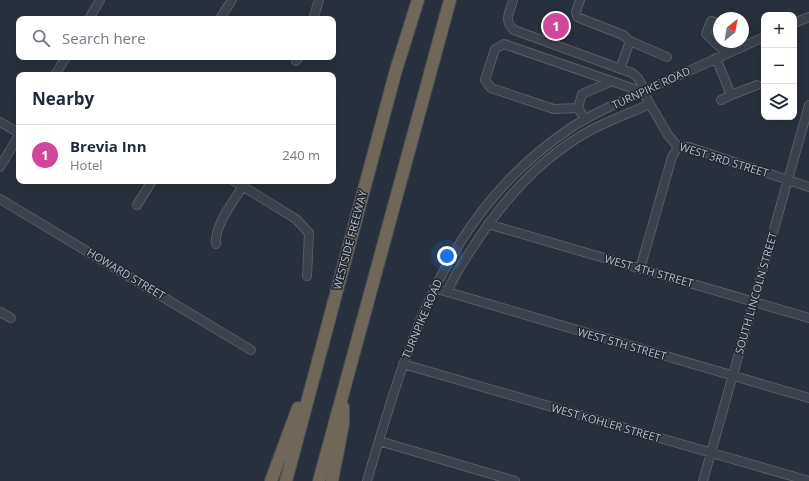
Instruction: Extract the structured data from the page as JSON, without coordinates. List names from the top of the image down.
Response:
{
  "streets": {
    "highway": ["WESTSIDE FREEWAY"],
    "street": [
      "TURNPIKE ROAD",
      "WEST 3RD STREET",
      "WEST 4TH STREET",
      "HOWARD STREET",
      "SOUTH LINCOLN STREET",
      "WEST 5TH STREET",
      "WEST KOHLER STREET"
    ]
  },
  "crossings": [
    ["TURNPIKE ROAD", "WEST 3RD STREET"],
    ["TURNPIKE ROAD", "WEST 5TH STREET"],
    ["TURNPIKE ROAD", "WEST KOHLER STREET"],
    ["WEST 3RD STREET", "SOUTH LINCOLN STREET"],
    ["WEST 4TH STREET", "SOUTH LINCOLN STREET"],
    ["SOUTH LINCOLN STREET", "WEST 5TH STREET"],
    ["SOUTH LINCOLN STREET", "WEST KOHLER STREET"]
  ],
  "north": "top right",
  "page": {
    "pins": "1",
    "map_buttons": ["+", "−"],
    "search": "Search here",
    "heading": "Nearby",
    "list": [
      {
        "mark": "1",
        "name": "Brevia Inn",
        "note": "Hotel",
        "value": "240 m"
      }
    ]
  }
}
